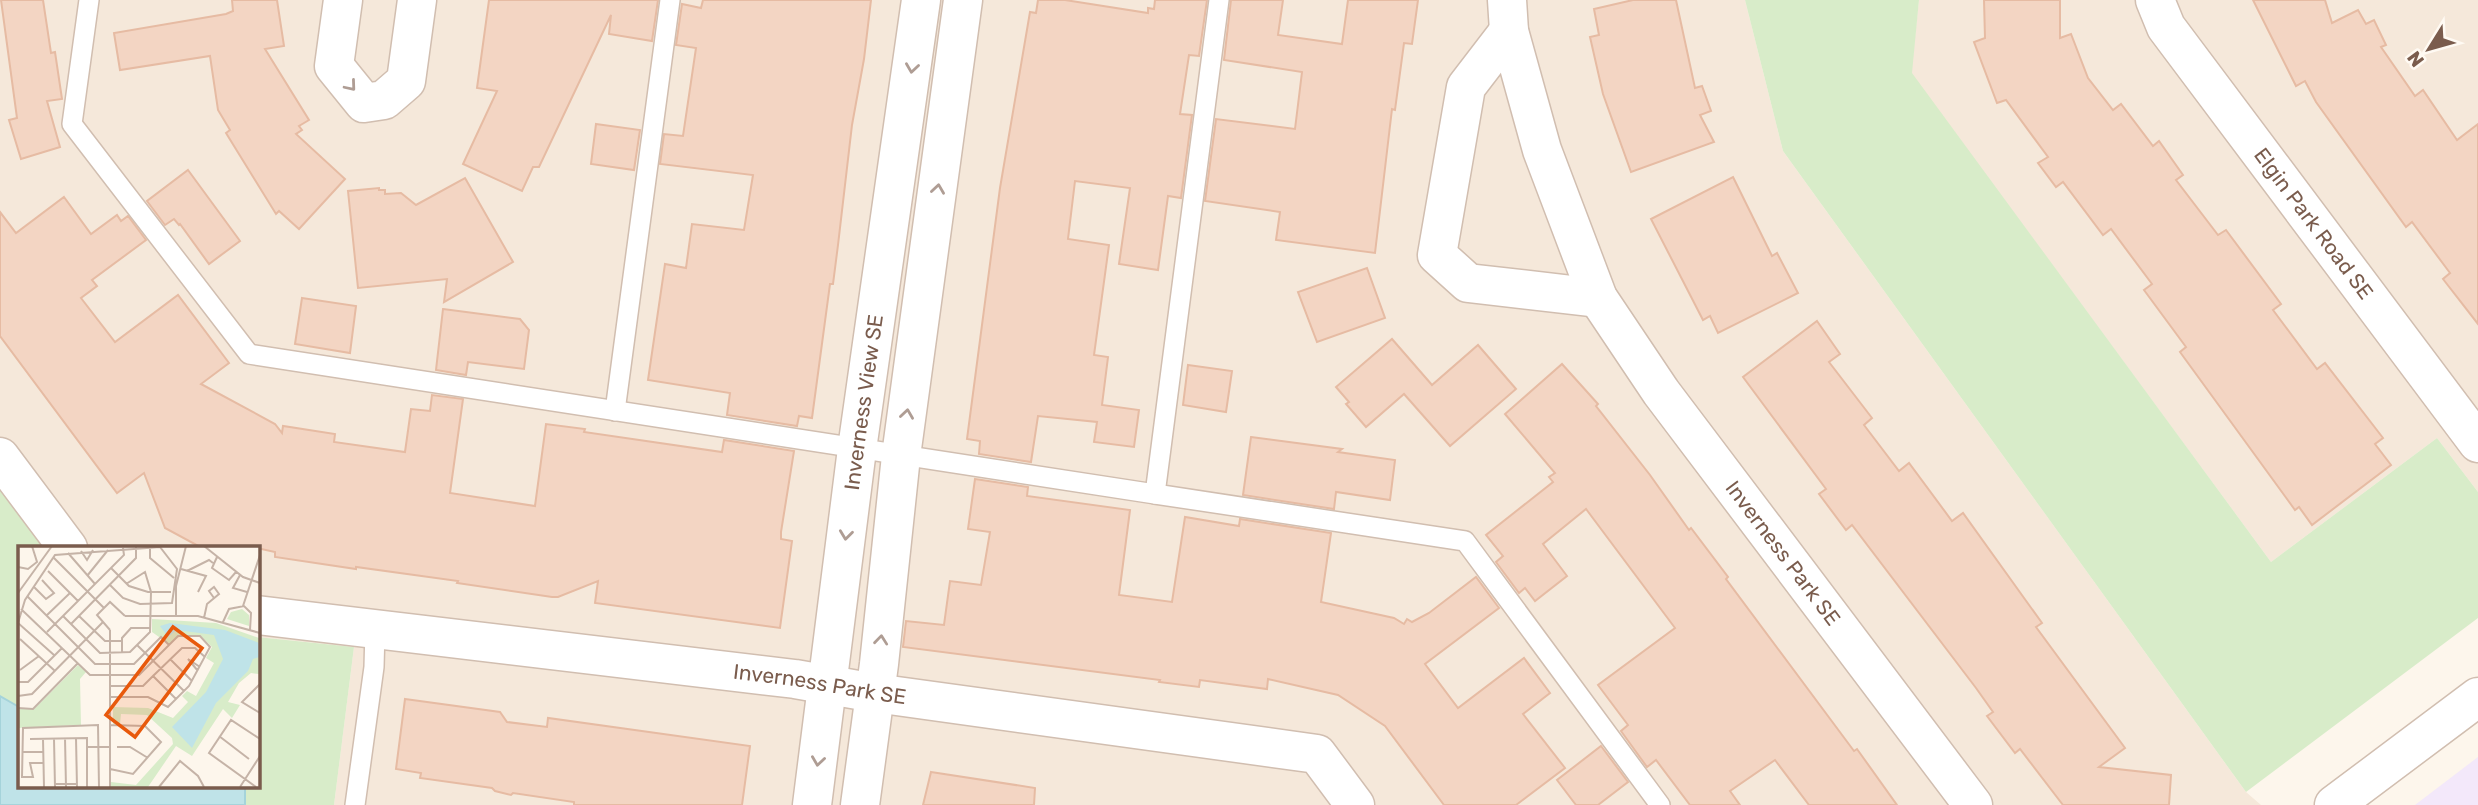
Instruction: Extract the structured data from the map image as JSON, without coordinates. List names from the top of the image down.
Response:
{
  "streets": {
    "street": ["Elgin Park Road SE", "Inverness View SE", "Inverness Park SE"]
  },
  "crossings": [
    ["Inverness View SE", "Inverness Park SE"]
  ],
  "north": "bottom left"
}
